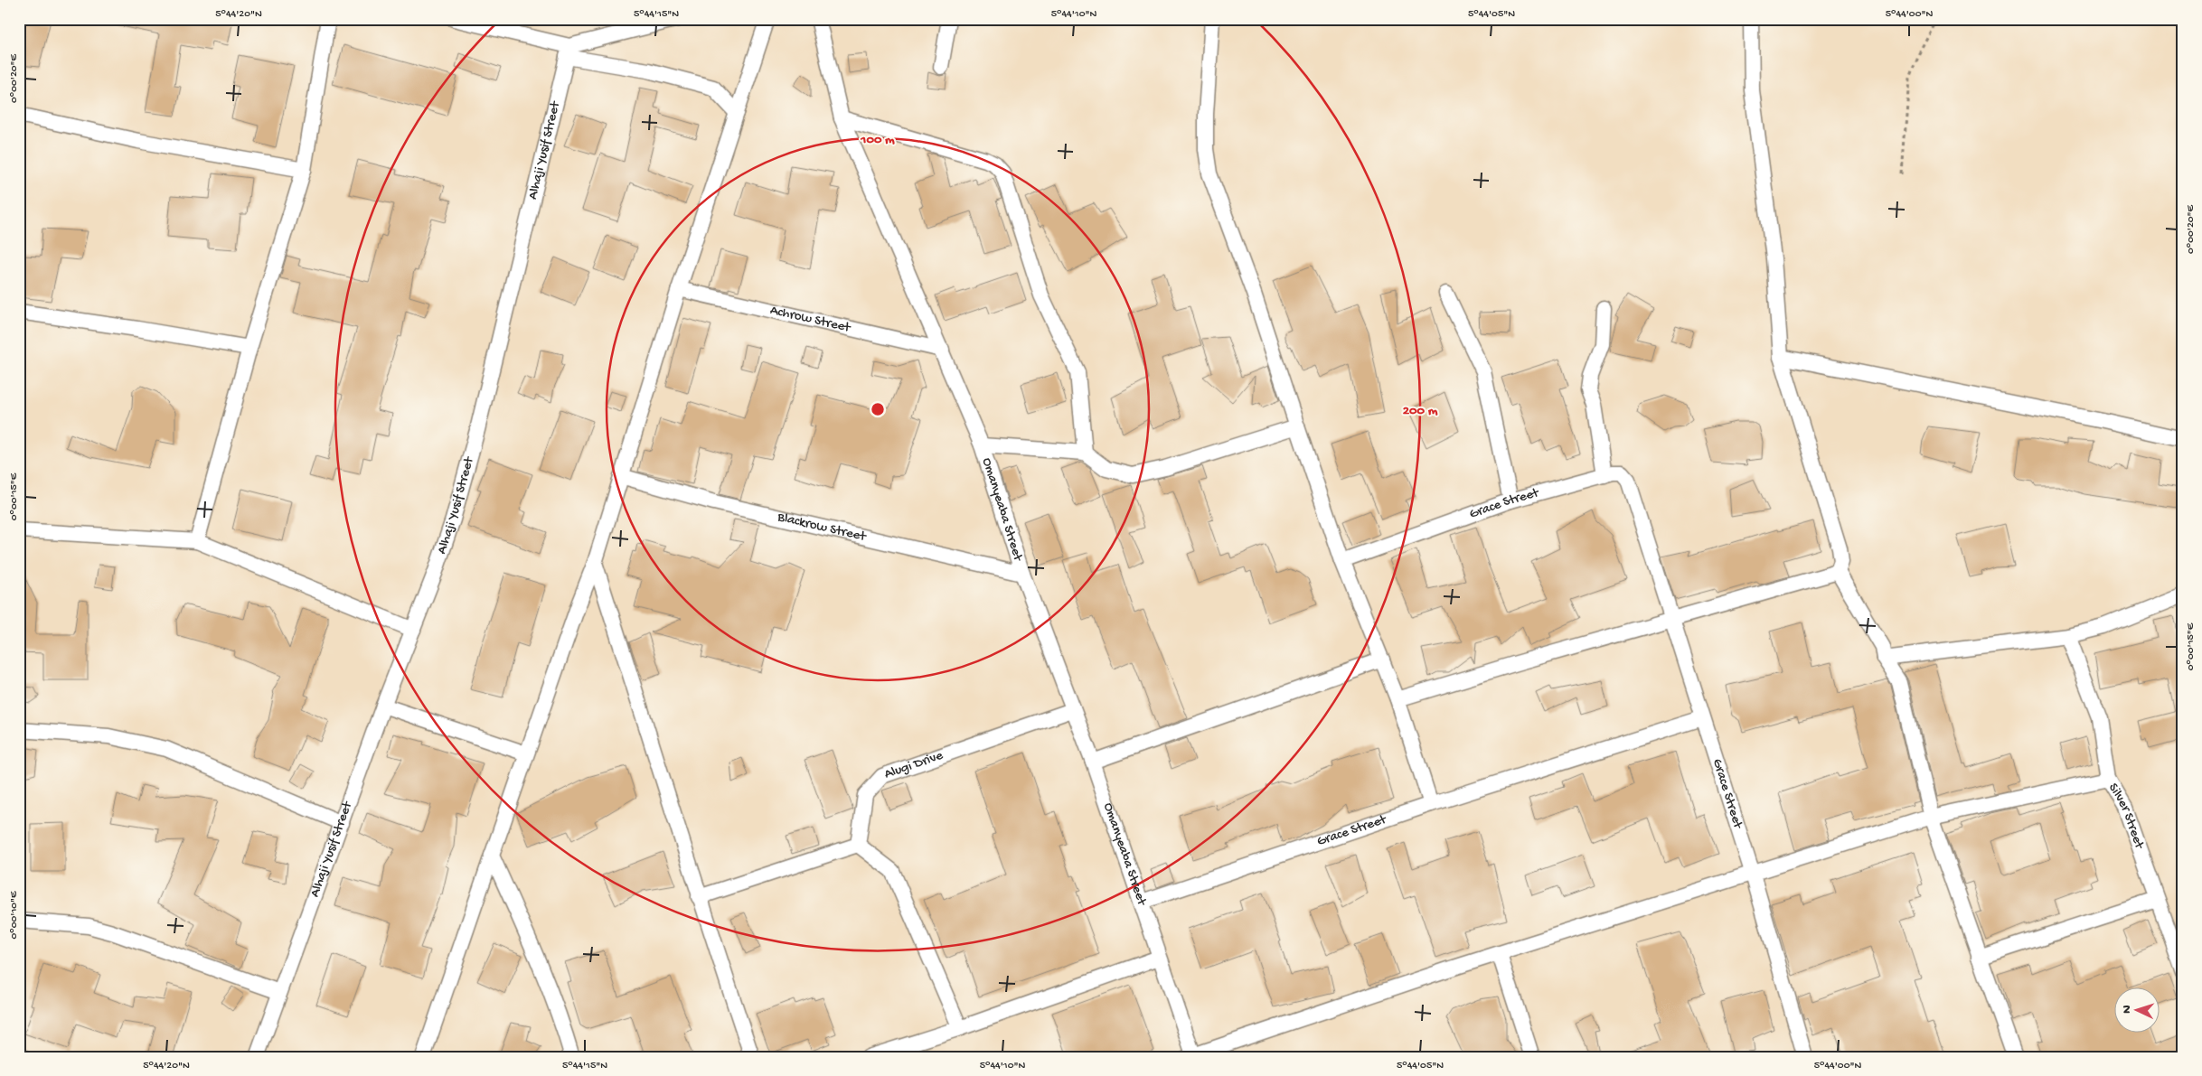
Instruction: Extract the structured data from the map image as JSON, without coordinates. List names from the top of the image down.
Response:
{
  "streets": {
    "street": [
      "Alhaji Yusif Street",
      "Achrow Street",
      "Grace Street",
      "Omanyeaba Street",
      "Blackrow Street",
      "Alugi Drive",
      "Silver Street"
    ]
  },
  "crossings": [
    ["Achrow Street", "Omanyeaba Street"],
    ["Grace Street", "Omanyeaba Street"],
    ["Omanyeaba Street", "Blackrow Street"],
    ["Omanyeaba Street", "Alugi Drive"]
  ],
  "north": "left",
  "coordinates": [
    "5°44'20\"N",
    "5°44'15\"N",
    "5°44'10\"N",
    "5°44'05\"N",
    "5°44'00\"N",
    "0°00'20\"E",
    "0°00'15\"E",
    "0°00'10\"E"
  ],
  "rings": ["100 m", "200 m"]
}
